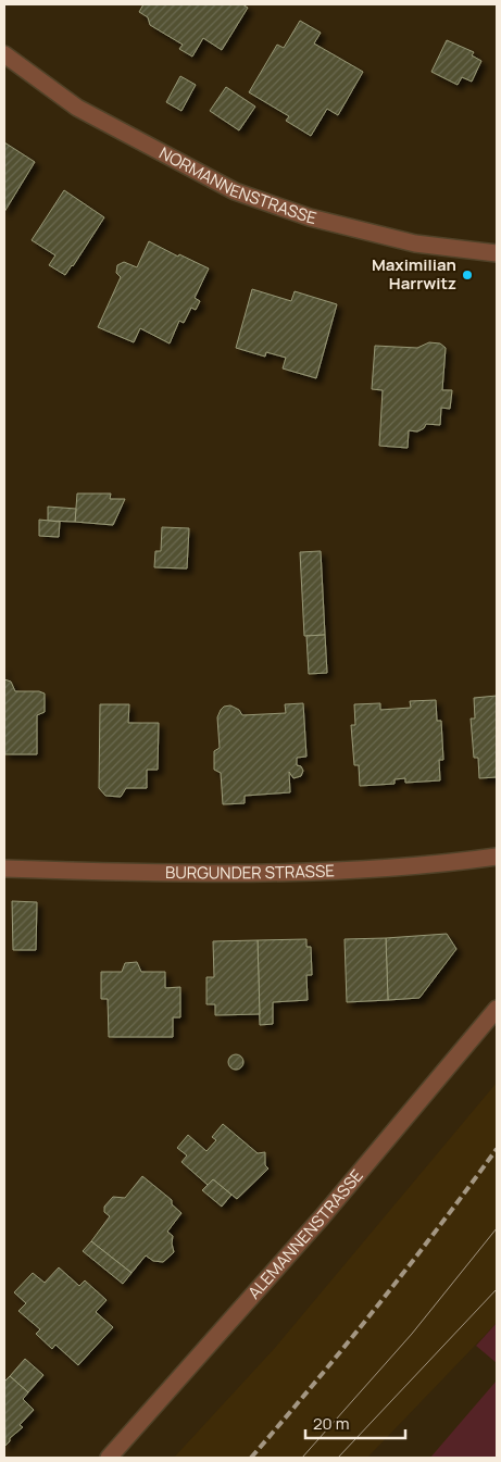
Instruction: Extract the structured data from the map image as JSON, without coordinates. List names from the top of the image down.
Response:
{
  "streets": {
    "street": ["NORMANNENSTRASSE", "BURGUNDER STRASSE", "ALEMANNENSTRASSE"]
  },
  "places": ["Maximilian Harrwitz"],
  "scale_bar": "20 m"
}
